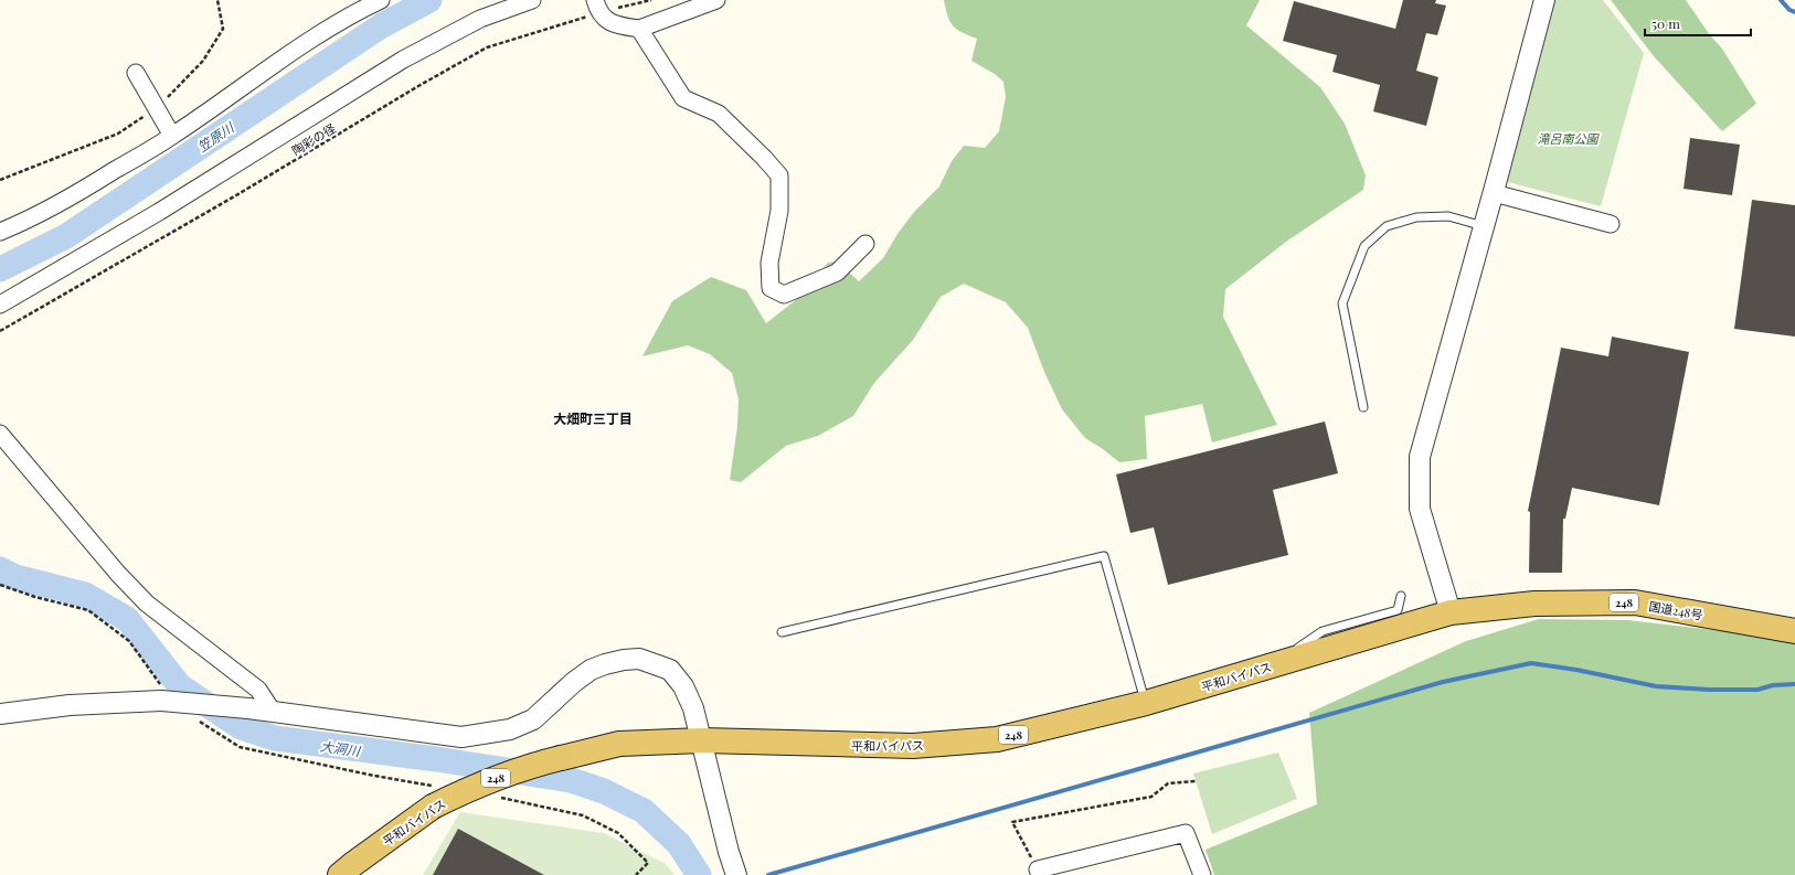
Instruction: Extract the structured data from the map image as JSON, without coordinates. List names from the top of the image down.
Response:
{
  "streets": {
    "highway": ["248", "国道248号", "平和バイパス"],
    "path": ["陶彩の径"]
  },
  "crossings": [
    ["国道248号", "平和バイパス"]
  ],
  "districts": ["大畑町三丁目"],
  "water": ["笠原川", "大洞川"],
  "parks": ["滝呂南公園"],
  "scale_bar": "50 m"
}
